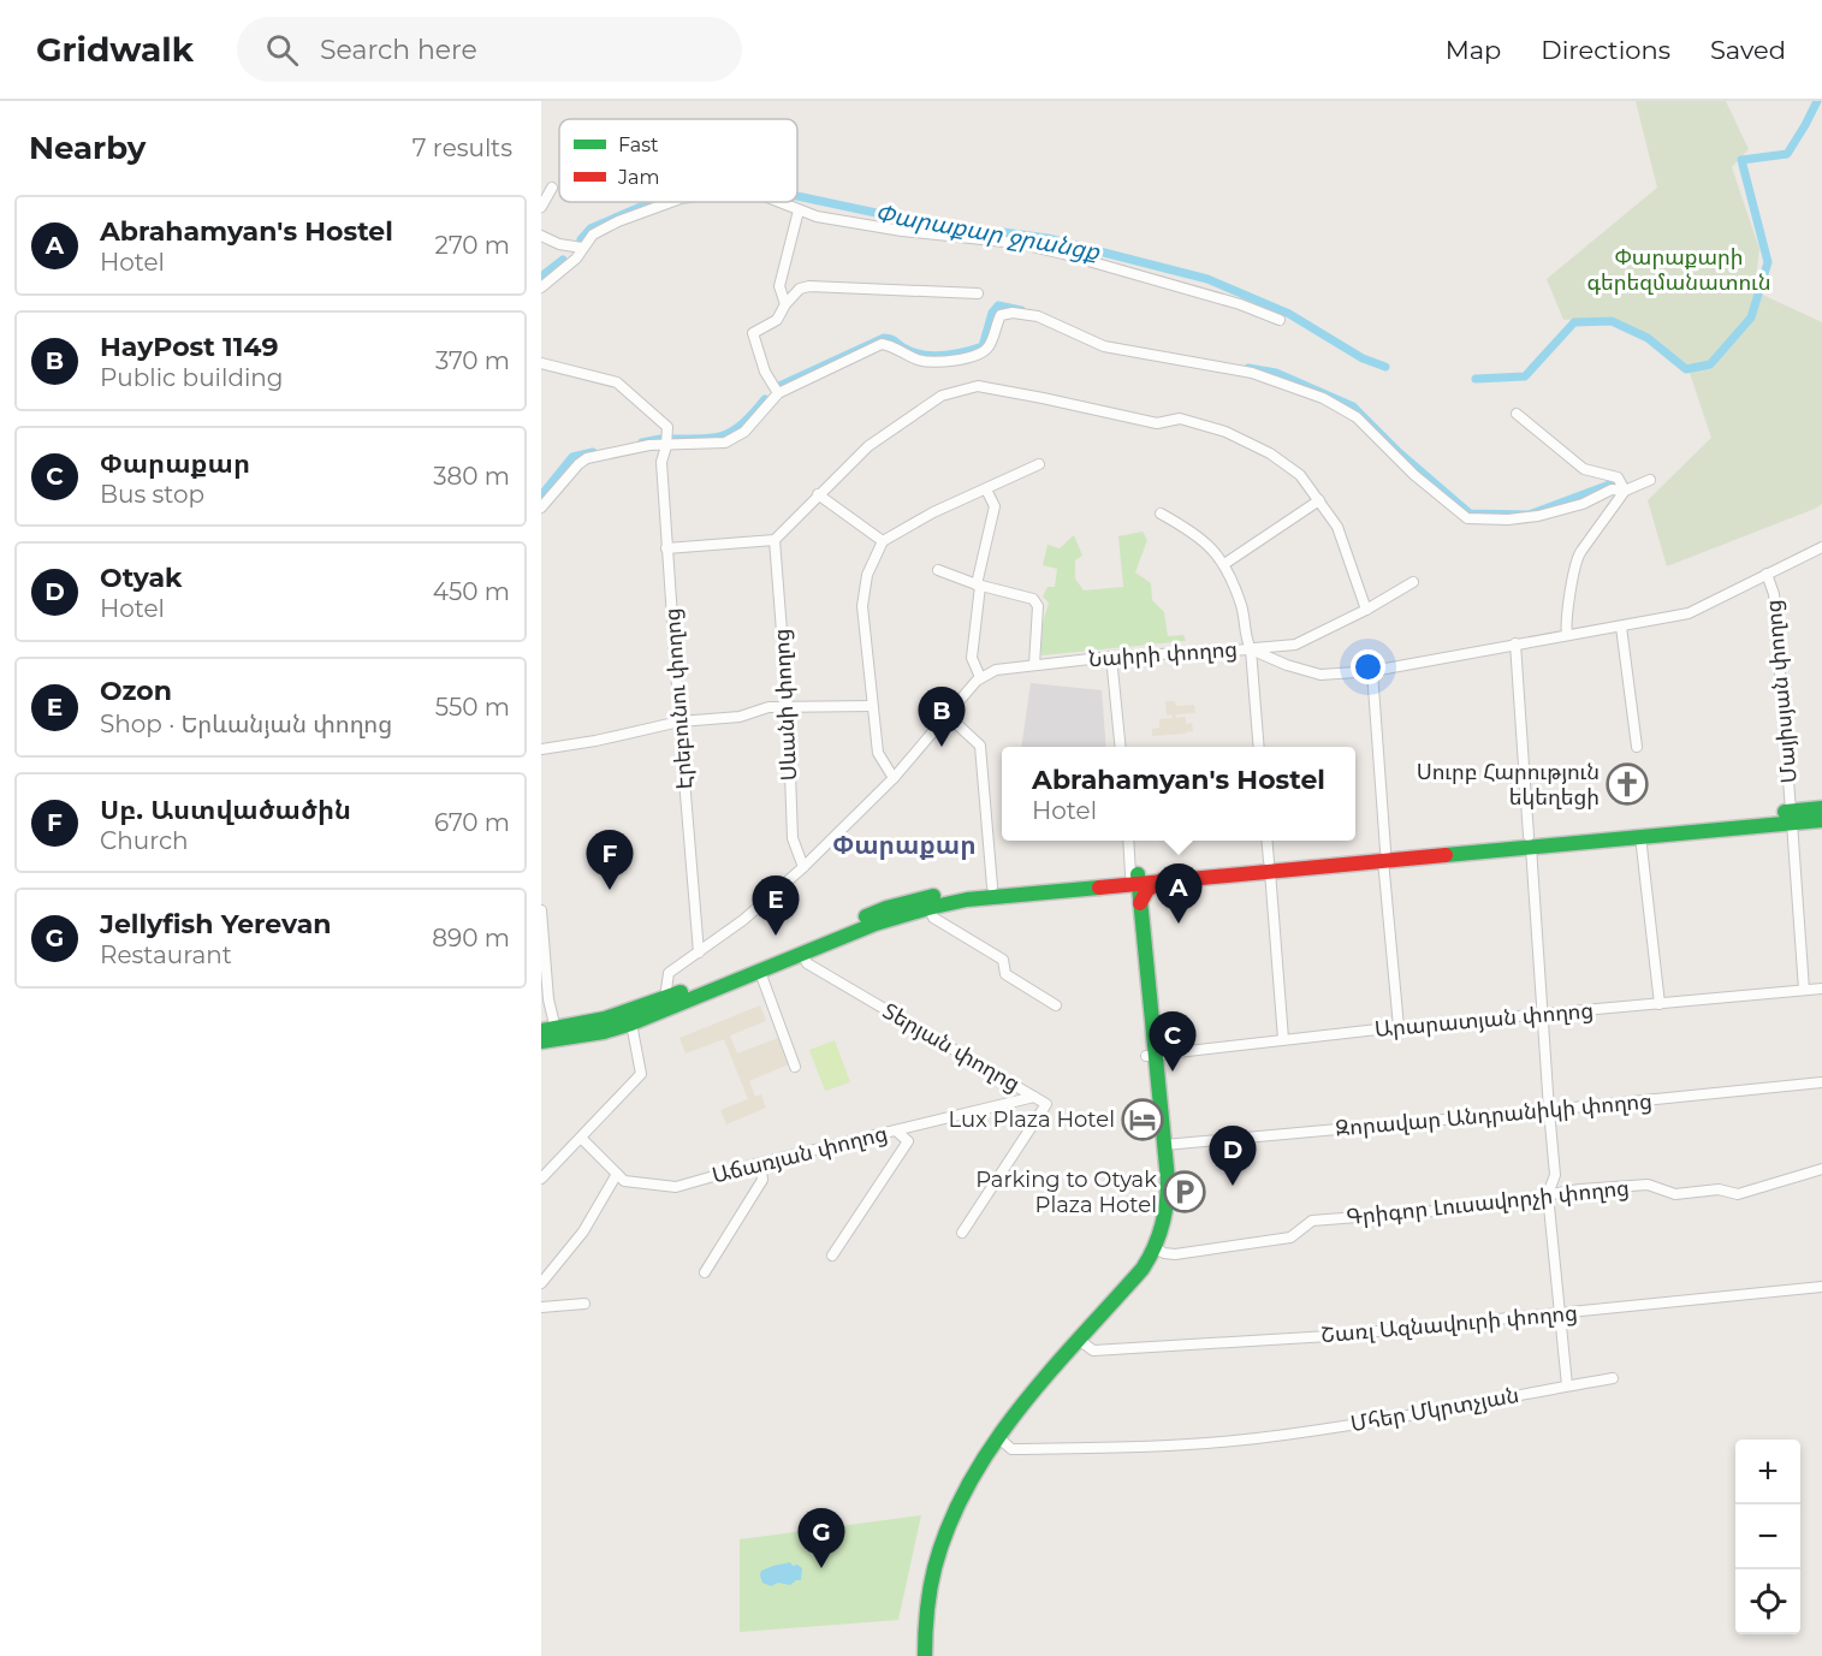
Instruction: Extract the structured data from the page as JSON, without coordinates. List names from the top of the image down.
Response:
{
  "streets": {
    "street": [
      "Նաիրի փողոց",
      "Մայիսյան փողոց",
      "Էրեբունու փողոց",
      "Սևանի փողոց",
      "Արարատյան փողոց",
      "Տերյան փողոց",
      "Զորավար Անդրանիկի փողոց",
      "Աճառյան փողոց",
      "Գրիգոր Լուսավորչի փողոց",
      "Շառլ Ազնավուրի փողոց",
      "Մհեր Մկրտչյան"
    ]
  },
  "crossings": [
    ["Նաիրի փողոց", "Մայիսյան փողոց"],
    ["Մայիսյան փողոց", "Արարատյան փողոց"],
    ["Տերյան փողոց", "Աճառյան փողոց"]
  ],
  "districts": ["Փարաքար"],
  "water": ["Փարաքար ջրանցք"],
  "parks": ["Փարաքարի գերեզմանատուն"],
  "places": {
    "church": ["Սուրբ Հարություն եկեղեցի"],
    "hotel": ["Lux Plaza Hotel"],
    "parking": ["Parking to Otyak Plaza Hotel"]
  },
  "legend": ["Fast", "Jam"],
  "page": {
    "header": "Gridwalk",
    "search": "Search here",
    "nav": ["Map", "Directions", "Saved"],
    "heading": ["Nearby", "7 results"],
    "list": [
      {
        "mark": "A",
        "name": "Abrahamyan's Hostel",
        "note": "Hotel",
        "value": "270 m"
      },
      {
        "mark": "B",
        "name": "HayPost 1149",
        "note": "Public building",
        "value": "370 m"
      },
      {
        "mark": "C",
        "name": "Փարաքար",
        "note": "Bus stop",
        "value": "380 m"
      },
      {
        "mark": "D",
        "name": "Otyak",
        "note": "Hotel",
        "value": "450 m"
      },
      {
        "mark": "E",
        "name": "Ozon",
        "note": "Shop · Երևանյան փողոց",
        "value": "550 m"
      },
      {
        "mark": "F",
        "name": "Սբ. Աստվածածին",
        "note": "Church",
        "value": "670 m"
      },
      {
        "mark": "G",
        "name": "Jellyfish Yerevan",
        "note": "Restaurant",
        "value": "890 m"
      }
    ],
    "pins": [
      "B",
      "F",
      "A",
      "E",
      "C",
      "D",
      "G"
    ],
    "popup": ["Abrahamyan's Hostel", "Hotel"],
    "map_buttons": ["+", "−"]
  }
}
